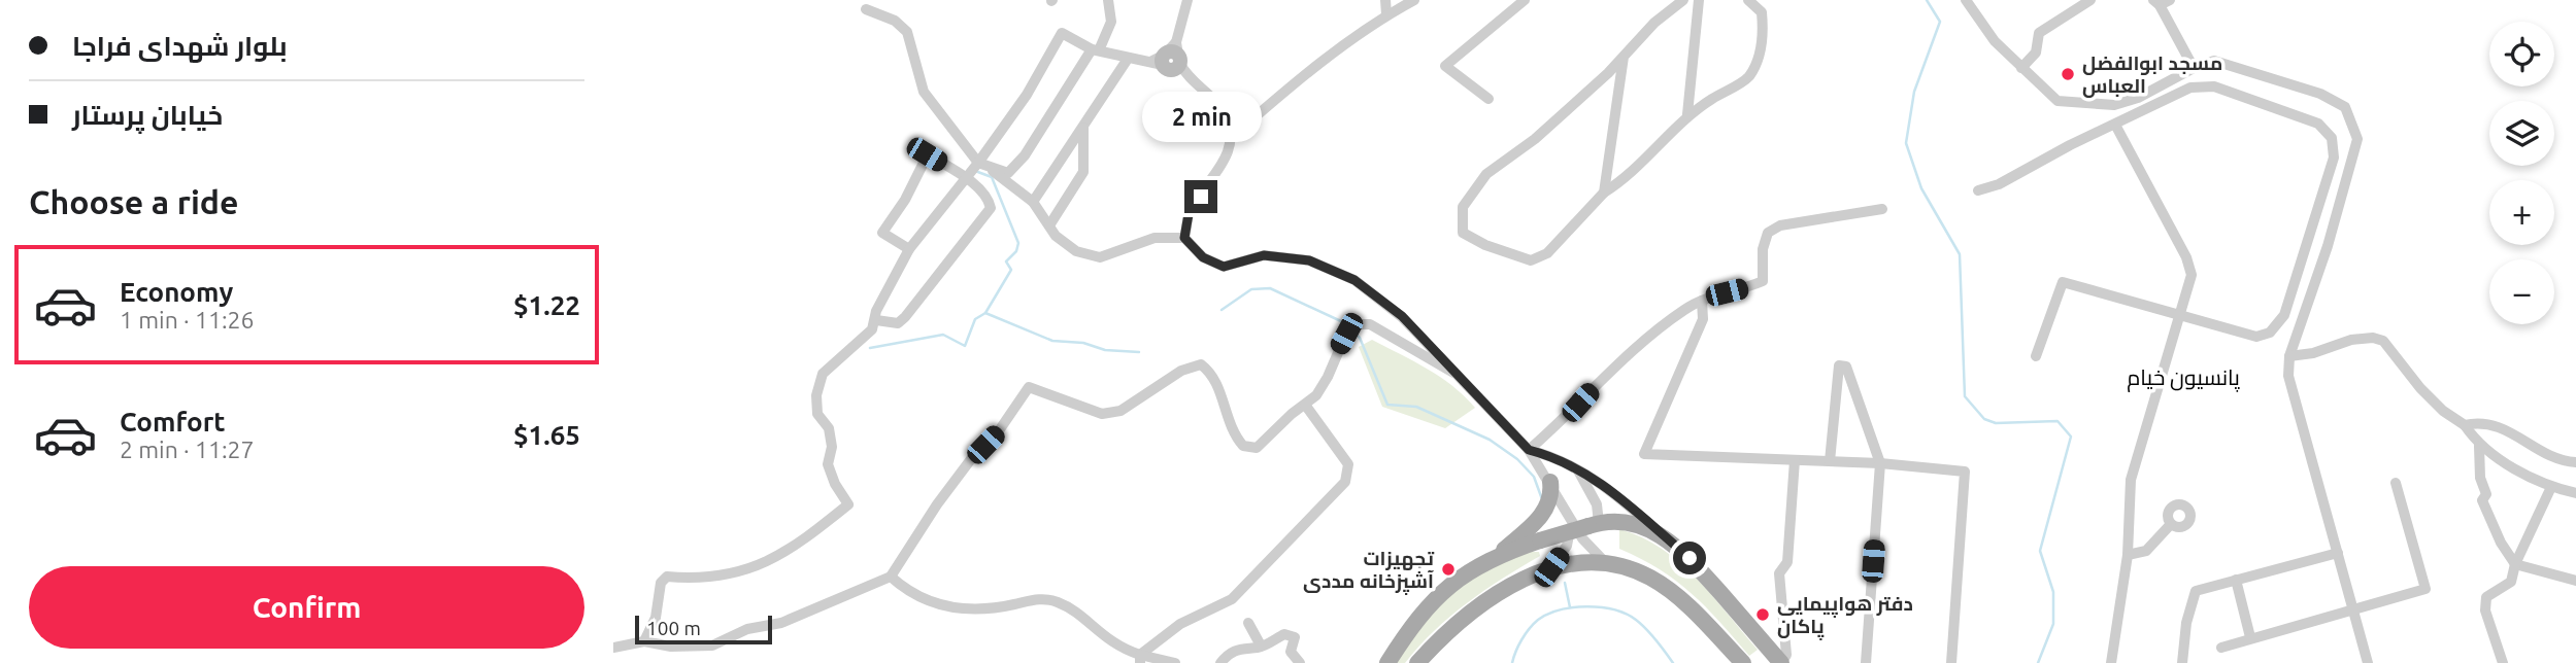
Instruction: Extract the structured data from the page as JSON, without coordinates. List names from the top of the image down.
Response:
{
  "districts": ["پانسیون خیام"],
  "places": ["مسجد ابوالفضل العباس", "تجهیزات آشپزخانه مددی", "دفتر هواپیمایی پاکان"],
  "scale_bar": "100 m",
  "page": {
    "banner": ["بلوار شهدای فراجا", "خیابان پرستار"],
    "map_buttons": ["+", "−"],
    "bubble": "2 min",
    "heading": "Choose a ride",
    "list": [
      {
        "name": "Economy",
        "note": "1 min · 11:26",
        "value": "$1.22"
      },
      {
        "name": "Comfort",
        "note": "2 min · 11:27",
        "value": "$1.65"
      }
    ],
    "buttons": "Confirm",
    "scale": "100 m"
  }
}
